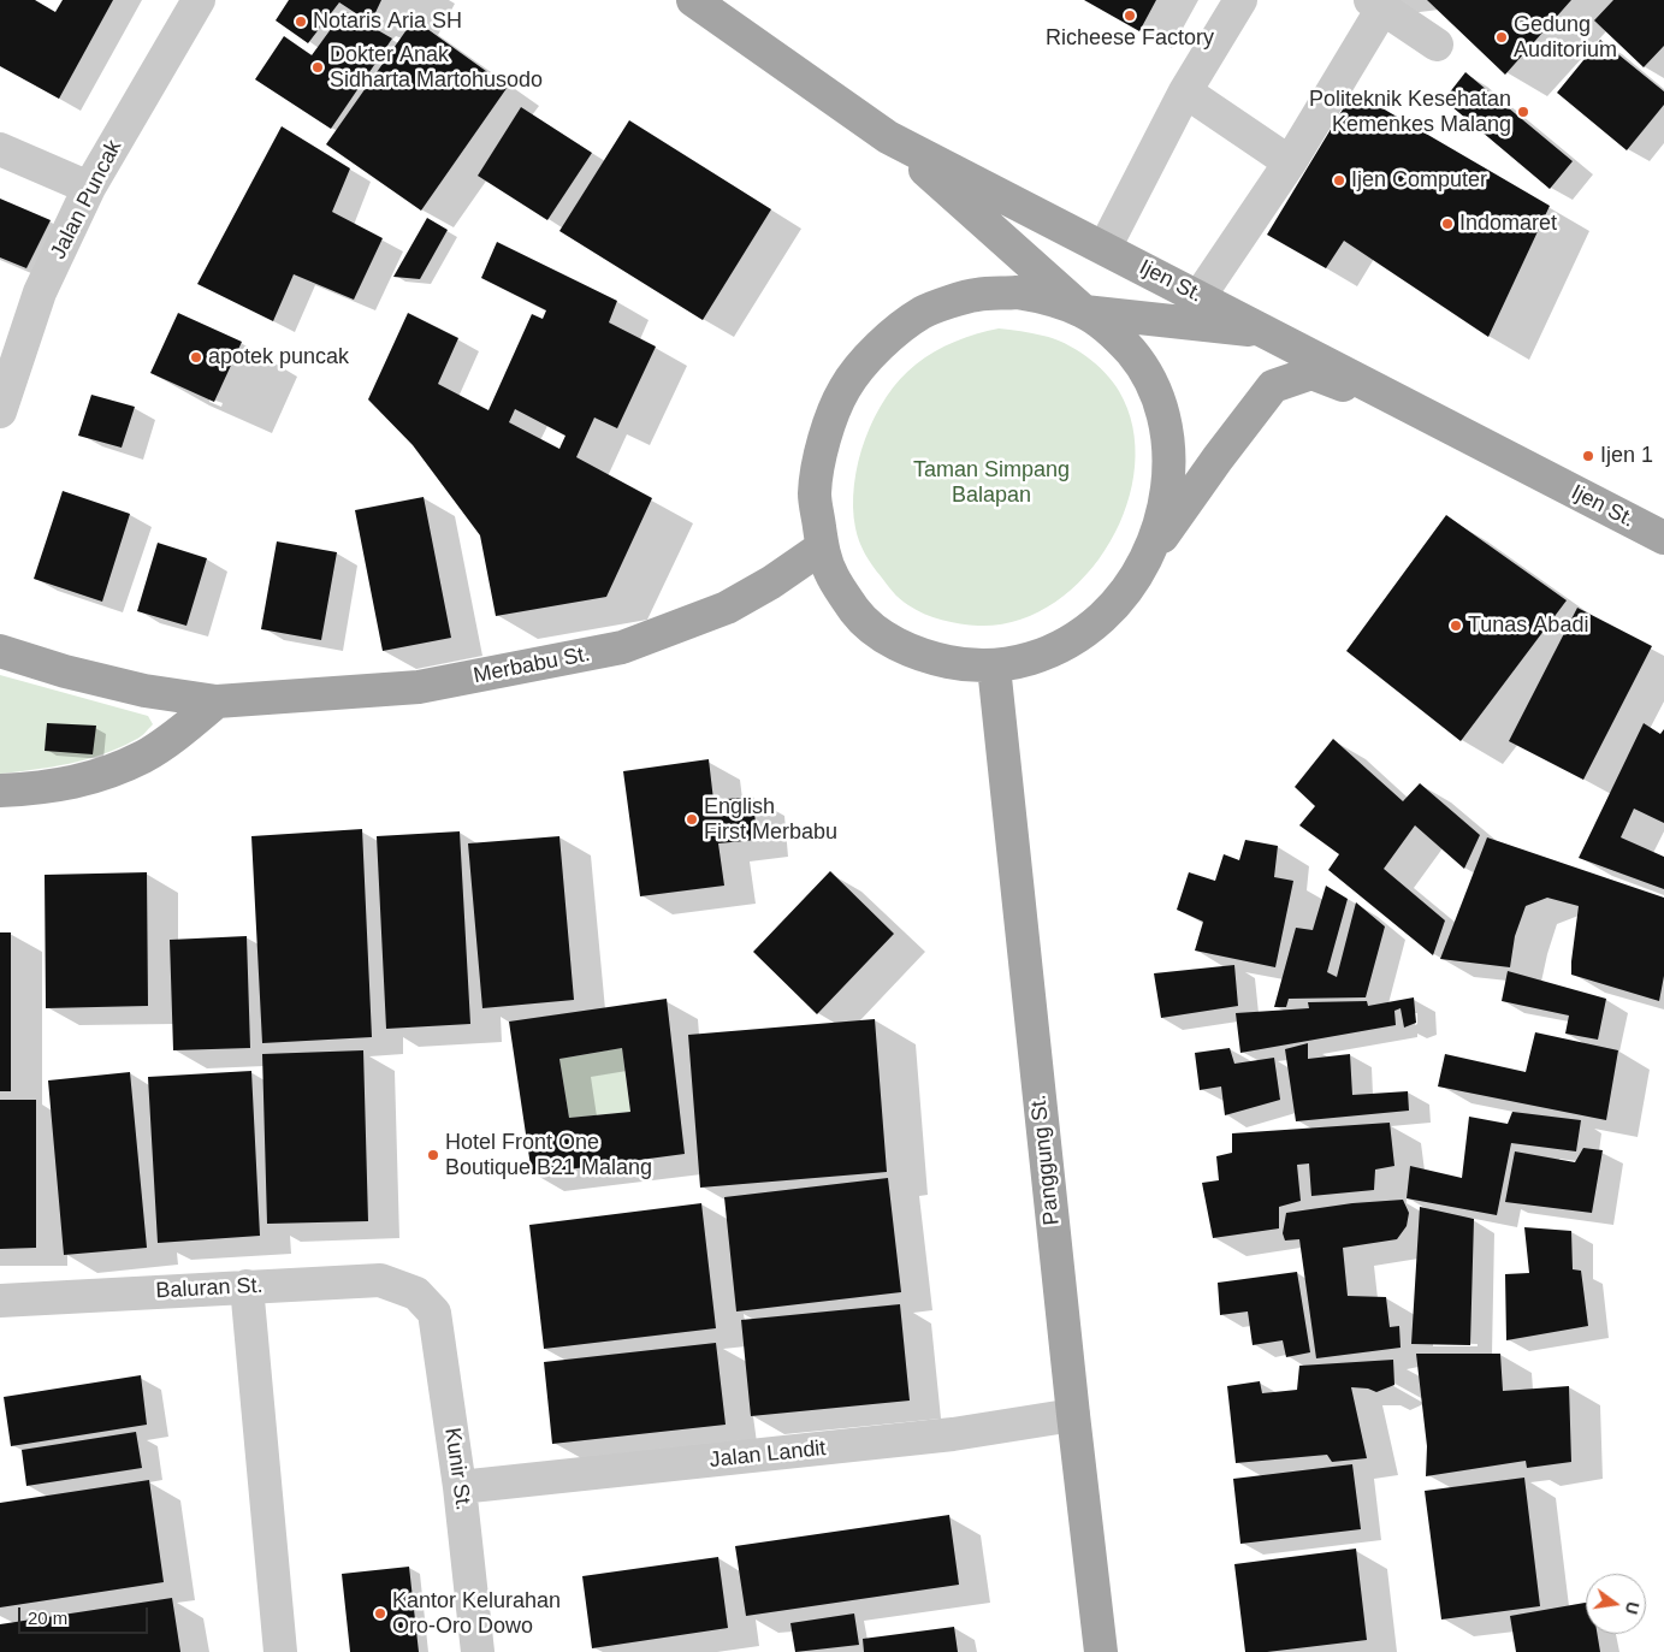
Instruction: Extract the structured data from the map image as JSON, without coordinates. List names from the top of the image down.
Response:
{
  "streets": {
    "main road": ["Ijen St.", "Merbabu St.", "Panggung St."],
    "street": [
      "Jalan Puncak",
      "Baluran St.",
      "Jalan Landit",
      "Kunir St."
    ]
  },
  "crossings": [
    ["Panggung St.", "Jalan Landit"],
    ["Baluran St.", "Kunir St."],
    ["Jalan Landit", "Kunir St."]
  ],
  "parks": ["Taman Simpang Balapan"],
  "places": [
    "Richeese Factory",
    "Notaris Aria SH",
    "Gedung Auditorium",
    "Dokter Anak Sidharta Martohusodo",
    "Politeknik Kesehatan Kemenkes Malang",
    "Ijen Computer",
    "Indomaret",
    "apotek puncak",
    "Ijen 1",
    "Tunas Abadi",
    "English First Merbabu",
    "Hotel Front One Boutique B21 Malang",
    "Kantor Kelurahan Oro-Oro Dowo"
  ],
  "scale_bar": "20 m",
  "north": "right"
}
